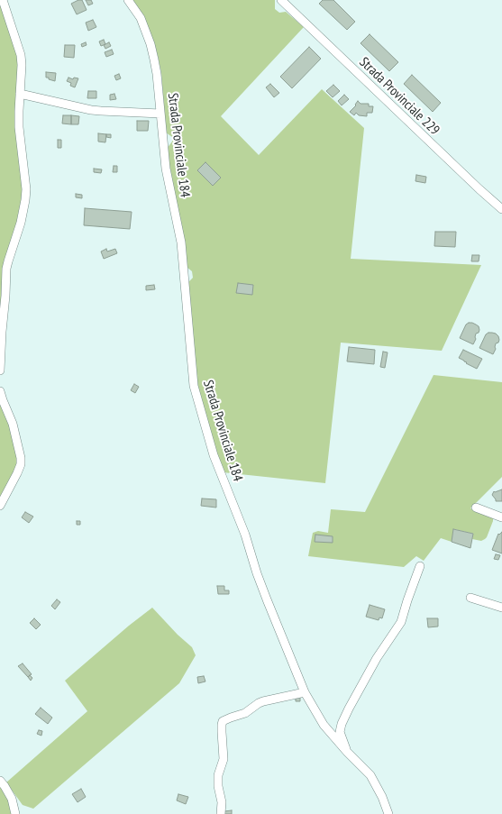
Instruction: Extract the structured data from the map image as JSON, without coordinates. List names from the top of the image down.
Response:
{
  "streets": {
    "street": ["Strada Provinciale 229", "Strada Provinciale 184"]
  }
}
